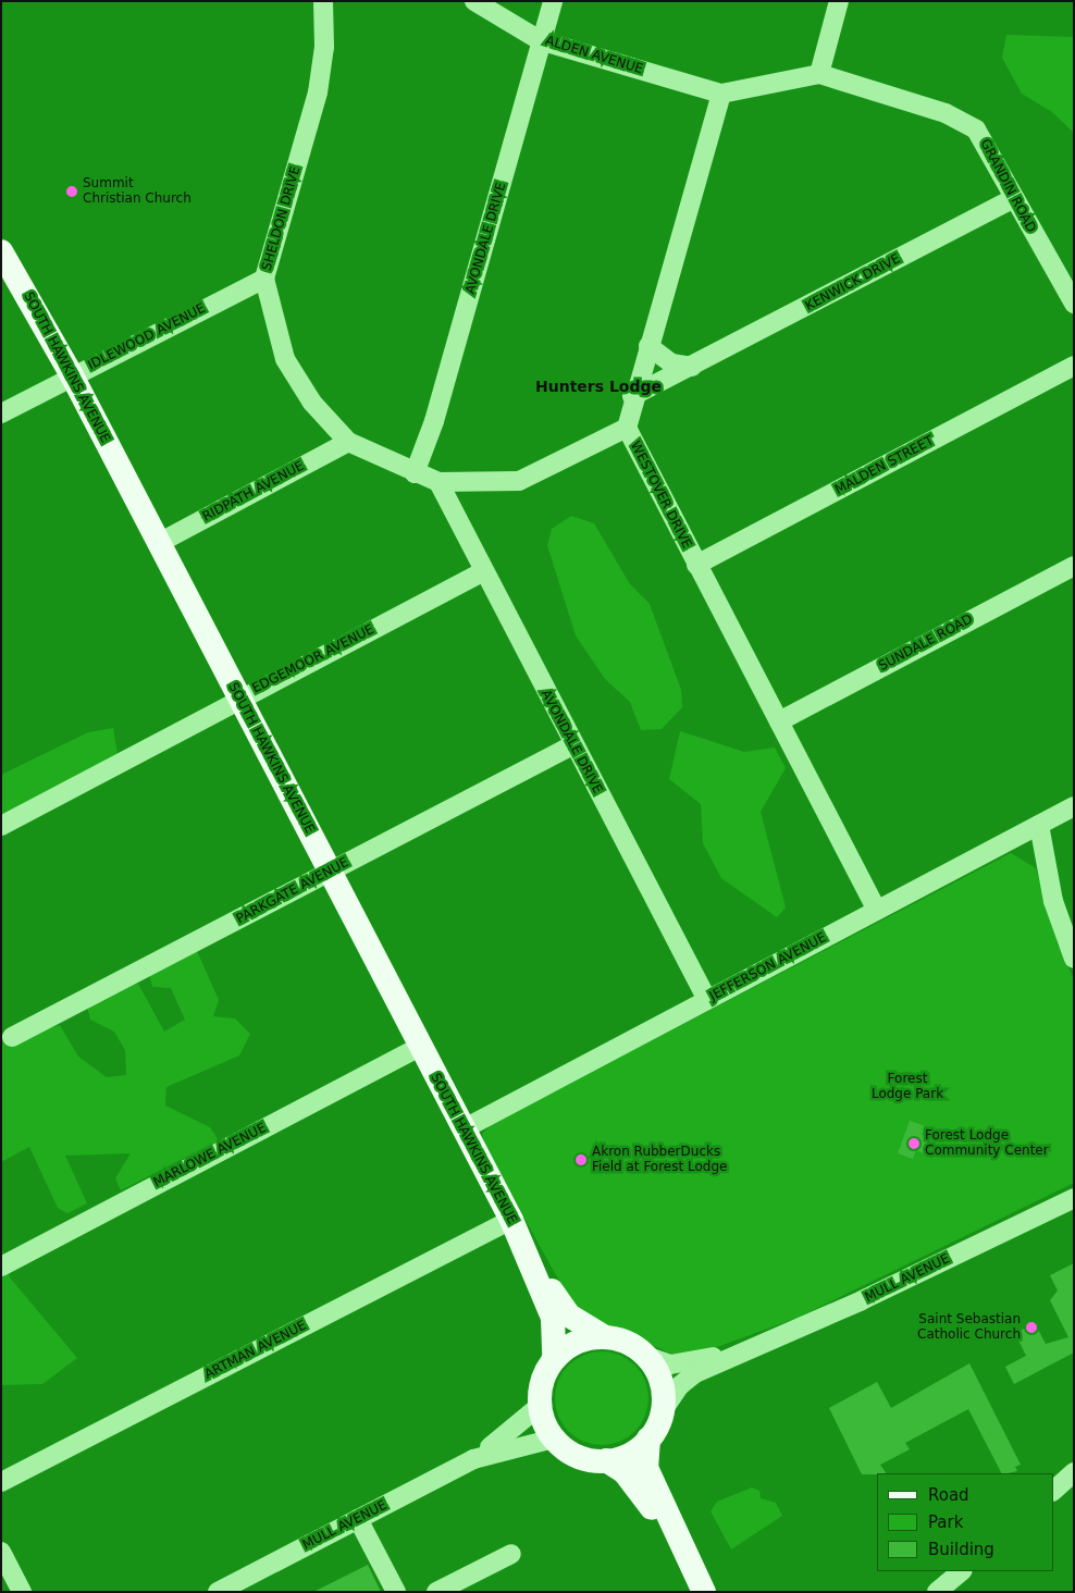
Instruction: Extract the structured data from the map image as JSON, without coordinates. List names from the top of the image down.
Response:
{
  "streets": {
    "main road": ["SOUTH HAWKINS AVENUE"],
    "street": [
      "ALDEN AVENUE",
      "GRANDIN ROAD",
      "SHELDON DRIVE",
      "AVONDALE DRIVE",
      "KENWICK DRIVE",
      "IDLEWOOD AVENUE",
      "MALDEN STREET",
      "RIDPATH AVENUE",
      "WESTOVER DRIVE",
      "SUNDALE ROAD",
      "EDGEMOOR AVENUE",
      "PARKGATE AVENUE",
      "JEFFERSON AVENUE",
      "MARLOWE AVENUE",
      "MULL AVENUE",
      "ARTMAN AVENUE"
    ]
  },
  "crossings": [
    ["ALDEN AVENUE", "AVONDALE DRIVE"],
    ["ALDEN AVENUE", "WESTOVER DRIVE"],
    ["GRANDIN ROAD", "KENWICK DRIVE"],
    ["SHELDON DRIVE", "AVONDALE DRIVE"],
    ["SHELDON DRIVE", "IDLEWOOD AVENUE"],
    ["SHELDON DRIVE", "RIDPATH AVENUE"],
    ["SHELDON DRIVE", "WESTOVER DRIVE"],
    ["AVONDALE DRIVE", "EDGEMOOR AVENUE"],
    ["AVONDALE DRIVE", "PARKGATE AVENUE"],
    ["AVONDALE DRIVE", "JEFFERSON AVENUE"],
    ["KENWICK DRIVE", "WESTOVER DRIVE"],
    ["IDLEWOOD AVENUE", "SOUTH HAWKINS AVENUE"],
    ["SOUTH HAWKINS AVENUE", "RIDPATH AVENUE"],
    ["SOUTH HAWKINS AVENUE", "EDGEMOOR AVENUE"],
    ["SOUTH HAWKINS AVENUE", "PARKGATE AVENUE"],
    ["SOUTH HAWKINS AVENUE", "JEFFERSON AVENUE"],
    ["SOUTH HAWKINS AVENUE", "MARLOWE AVENUE"],
    ["SOUTH HAWKINS AVENUE", "MULL AVENUE"],
    ["SOUTH HAWKINS AVENUE", "ARTMAN AVENUE"],
    ["MALDEN STREET", "WESTOVER DRIVE"],
    ["WESTOVER DRIVE", "SUNDALE ROAD"],
    ["WESTOVER DRIVE", "JEFFERSON AVENUE"]
  ],
  "districts": ["Hunters Lodge"],
  "parks": ["Forest Lodge Park"],
  "places": [
    "Summit Christian Church",
    "Forest Lodge Community Center",
    "Akron RubberDucks Field at Forest Lodge",
    "Saint Sebastian Catholic Church"
  ],
  "legend": ["Road", "Park", "Building"]
}
